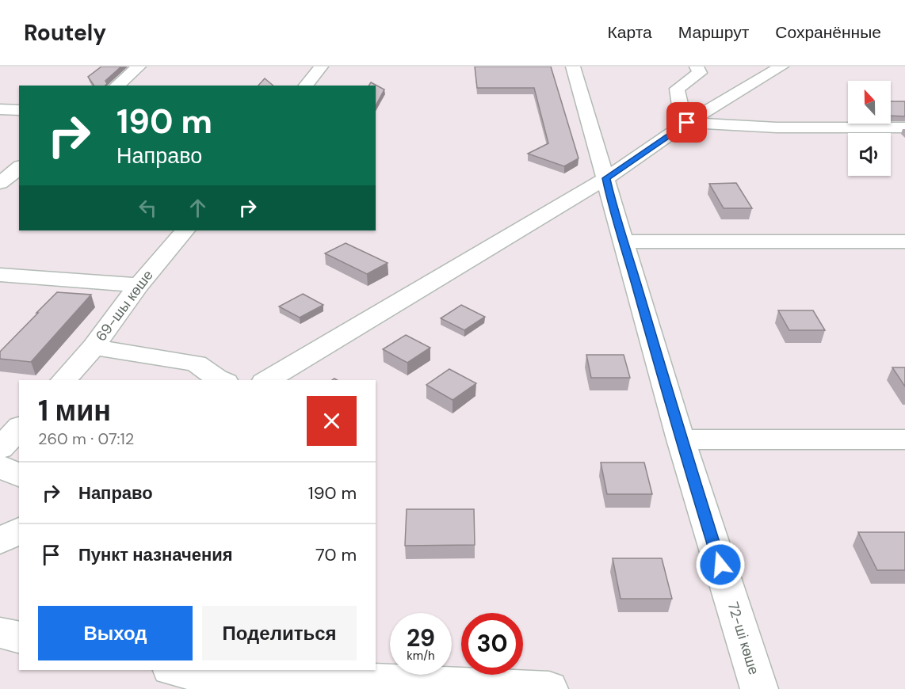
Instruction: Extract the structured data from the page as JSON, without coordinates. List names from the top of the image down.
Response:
{
  "streets": {
    "street": ["69-шы көше", "72-ші көше"]
  },
  "north": "top",
  "page": {
    "header": "Routely",
    "nav": ["Карта", "Маршрут", "Сохранённые"],
    "turn": ["190 m", "Направо"],
    "heading": ["1 мин", "260 m · 07:12"],
    "list": [
      {
        "name": "Направо",
        "value": "190 m"
      },
      {
        "name": "Пункт назначения",
        "value": "70 m"
      }
    ],
    "buttons": ["Выход", "Поделиться"],
    "speed": "29 km/h",
    "limit": "30"
  }
}
